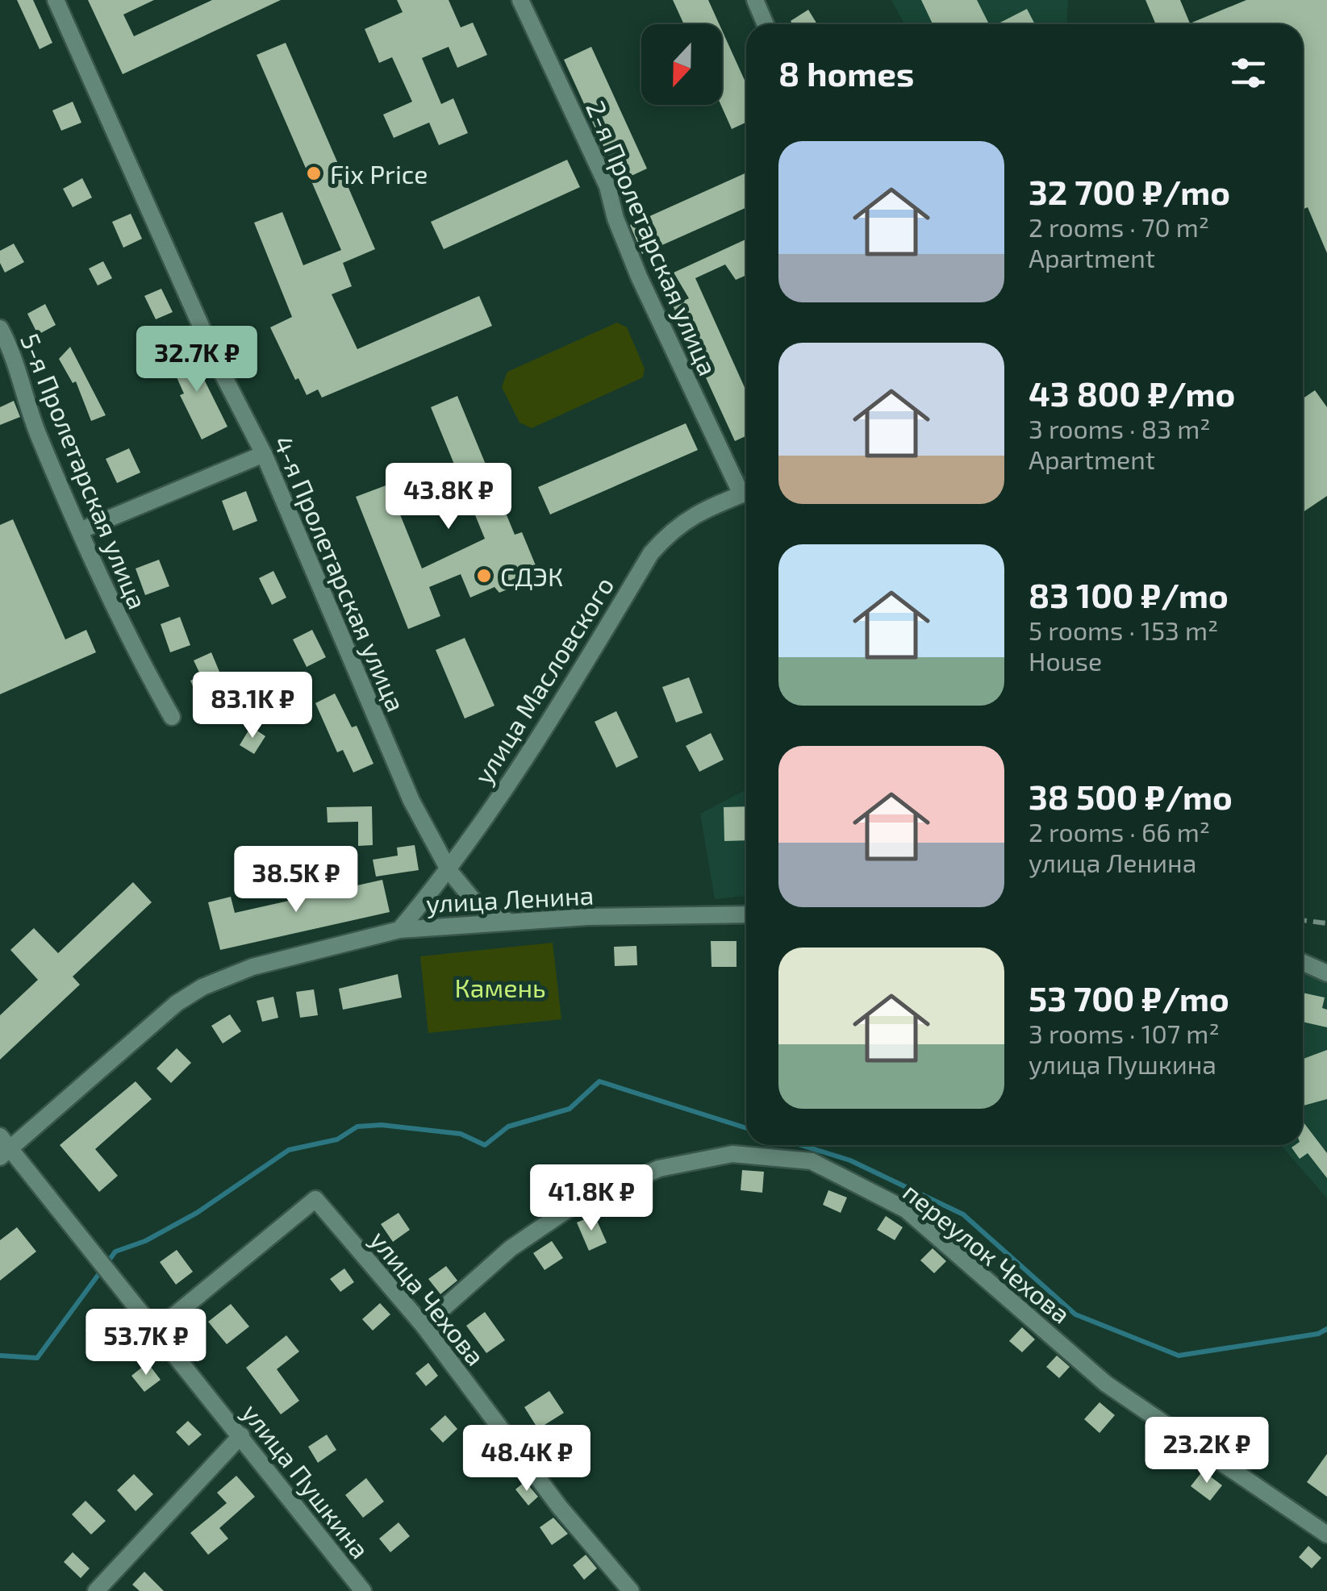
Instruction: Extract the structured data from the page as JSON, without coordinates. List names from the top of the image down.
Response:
{
  "streets": {
    "street": [
      "2-я Пролетарская улица",
      "5-я Пролетарская улица",
      "4-я Пролетарская улица",
      "улица Масловского",
      "улица Ленина",
      "переулок Чехова",
      "улица Чехова",
      "улица Пушкина"
    ]
  },
  "crossings": [
    ["4-я Пролетарская улица", "улица Масловского"],
    ["4-я Пролетарская улица", "улица Ленина"],
    ["улица Масловского", "улица Ленина"],
    ["улица Ленина", "улица Пушкина"],
    ["переулок Чехова", "улица Чехова"],
    ["улица Чехова", "улица Пушкина"]
  ],
  "parks": ["Камень"],
  "places": ["Fix Price", "СДЭК"],
  "north": "bottom",
  "page": {
    "heading": "8 homes",
    "list": [
      {
        "name": "32 700 ₽/mo",
        "note": "2 rooms · 70 m² · Apartment"
      },
      {
        "name": "43 800 ₽/mo",
        "note": "3 rooms · 83 m² · Apartment"
      },
      {
        "name": "83 100 ₽/mo",
        "note": "5 rooms · 153 m² · House"
      },
      {
        "name": "38 500 ₽/mo",
        "note": "2 rooms · 66 m² · улица Ленина"
      },
      {
        "name": "53 700 ₽/mo",
        "note": "3 rooms · 107 m² · улица Пушкина"
      }
    ],
    "price": [
      "32.7K ₽",
      "43.8K ₽",
      "83.1K ₽",
      "38.5K ₽",
      "41.8K ₽",
      "53.7K ₽",
      "23.2K ₽",
      "48.4K ₽"
    ]
  }
}
